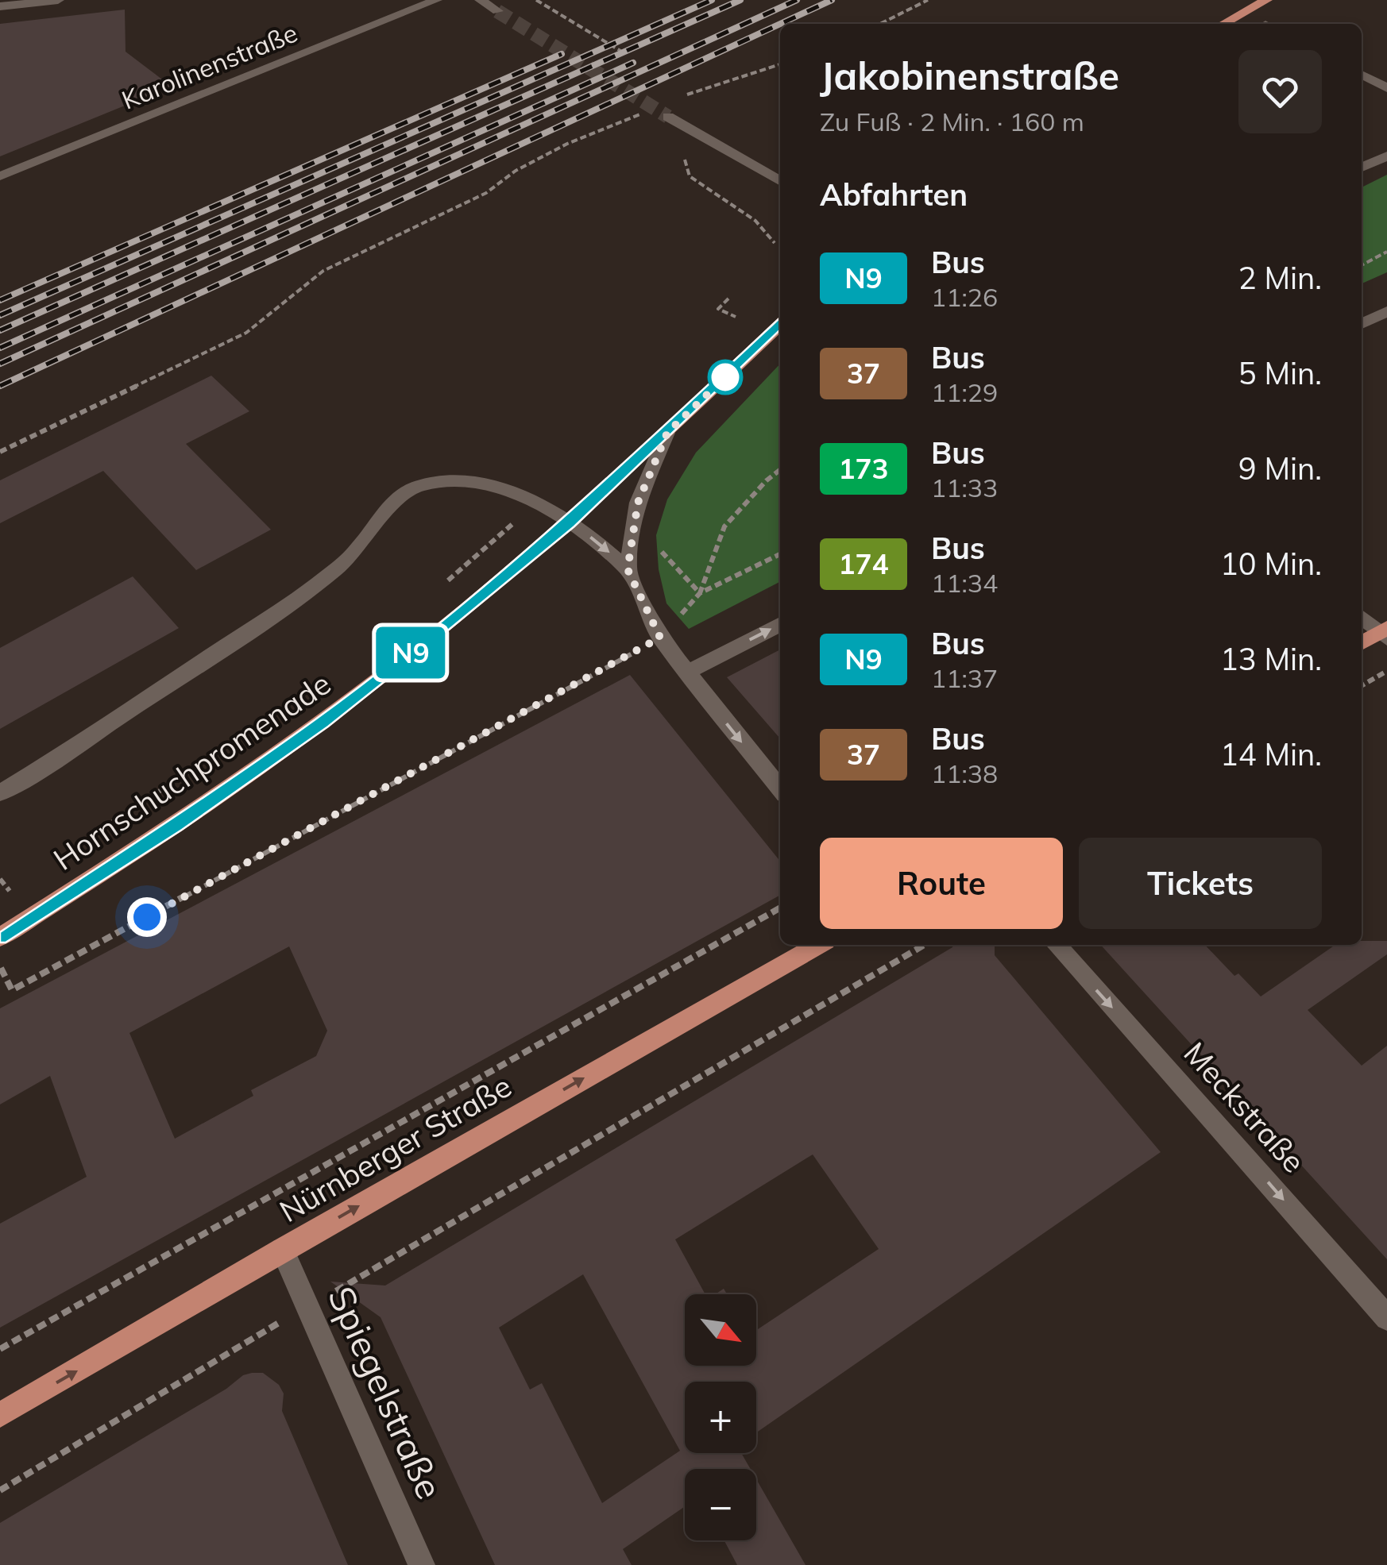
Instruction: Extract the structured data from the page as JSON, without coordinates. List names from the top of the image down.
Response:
{
  "streets": {
    "main road": ["Hornschuchpromenade", "Nürnberger Straße"],
    "street": ["Karolinenstraße", "Meckstraße", "Spiegelstraße"]
  },
  "crossings": [
    ["Nürnberger Straße", "Spiegelstraße"]
  ],
  "one_way": ["Meckstraße", "Nürnberger Straße"],
  "lines": ["bus line N9"],
  "north": "bottom right",
  "page": {
    "on_map": "N9",
    "heading": [
      ["Jakobinenstraße", "Zu Fuß · 2 Min. · 160 m"],
      "Abfahrten"
    ],
    "list": [
      {
        "mark": "N9",
        "name": "Bus",
        "note": "11:26",
        "value": "2 Min."
      },
      {
        "mark": "37",
        "name": "Bus",
        "note": "11:29",
        "value": "5 Min."
      },
      {
        "mark": "173",
        "name": "Bus",
        "note": "11:33",
        "value": "9 Min."
      },
      {
        "mark": "174",
        "name": "Bus",
        "note": "11:34",
        "value": "10 Min."
      },
      {
        "mark": "N9",
        "name": "Bus",
        "note": "11:37",
        "value": "13 Min."
      },
      {
        "mark": "37",
        "name": "Bus",
        "note": "11:38",
        "value": "14 Min."
      }
    ],
    "buttons": ["Route", "Tickets"],
    "map_buttons": ["+", "−"]
  }
}
